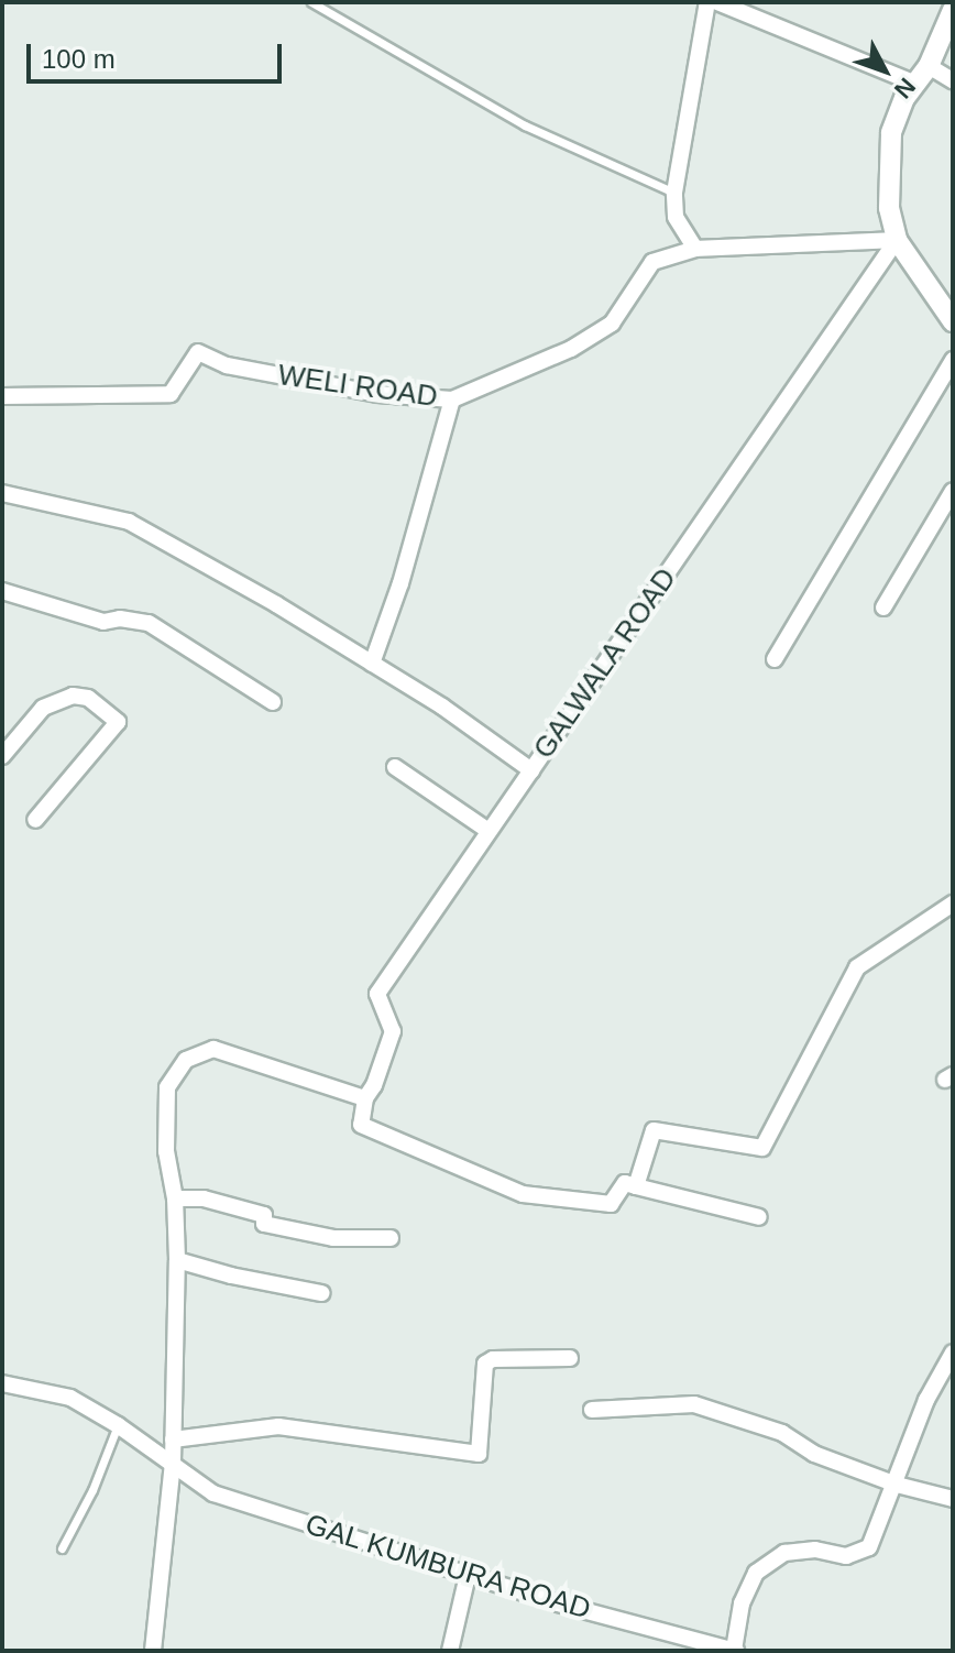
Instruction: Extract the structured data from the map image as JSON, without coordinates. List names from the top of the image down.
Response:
{
  "streets": {
    "street": ["WELI ROAD", "GALWALA ROAD", "GAL KUMBURA ROAD"]
  },
  "crossings": [
    ["WELI ROAD", "GALWALA ROAD"]
  ],
  "scale_bar": "100 m",
  "north": "bottom right"
}
